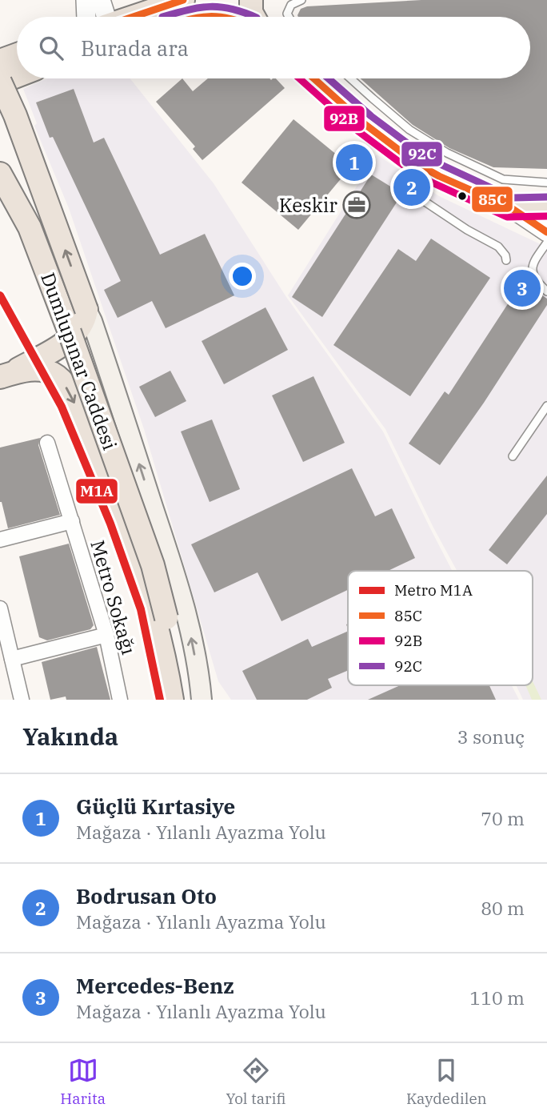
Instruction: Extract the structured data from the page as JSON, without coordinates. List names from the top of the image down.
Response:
{
  "streets": {
    "main road": ["Dumlupınar Caddesi"],
    "street": ["Metro Sokağı"]
  },
  "places": {
    "office": ["Keskir"]
  },
  "lines": [
    "transit line 85C",
    "transit line 92C",
    "transit line 92B",
    "metro line M1A"
  ],
  "legend": [
    "Metro M1A",
    "85C",
    "92B",
    "92C"
  ],
  "page": {
    "search": "Burada ara",
    "pins": ["1", "2", "3"],
    "heading": ["Yakında", "3 sonuç"],
    "list": [
      {
        "mark": "1",
        "name": "Güçlü Kırtasiye",
        "note": "Mağaza · Yılanlı Ayazma Yolu",
        "value": "70 m"
      },
      {
        "mark": "2",
        "name": "Bodrusan Oto",
        "note": "Mağaza · Yılanlı Ayazma Yolu",
        "value": "80 m"
      },
      {
        "mark": "3",
        "name": "Mercedes-Benz",
        "note": "Mağaza · Yılanlı Ayazma Yolu",
        "value": "110 m"
      }
    ],
    "nav": ["Harita", "Yol tarifi", "Kaydedilen"]
  }
}
